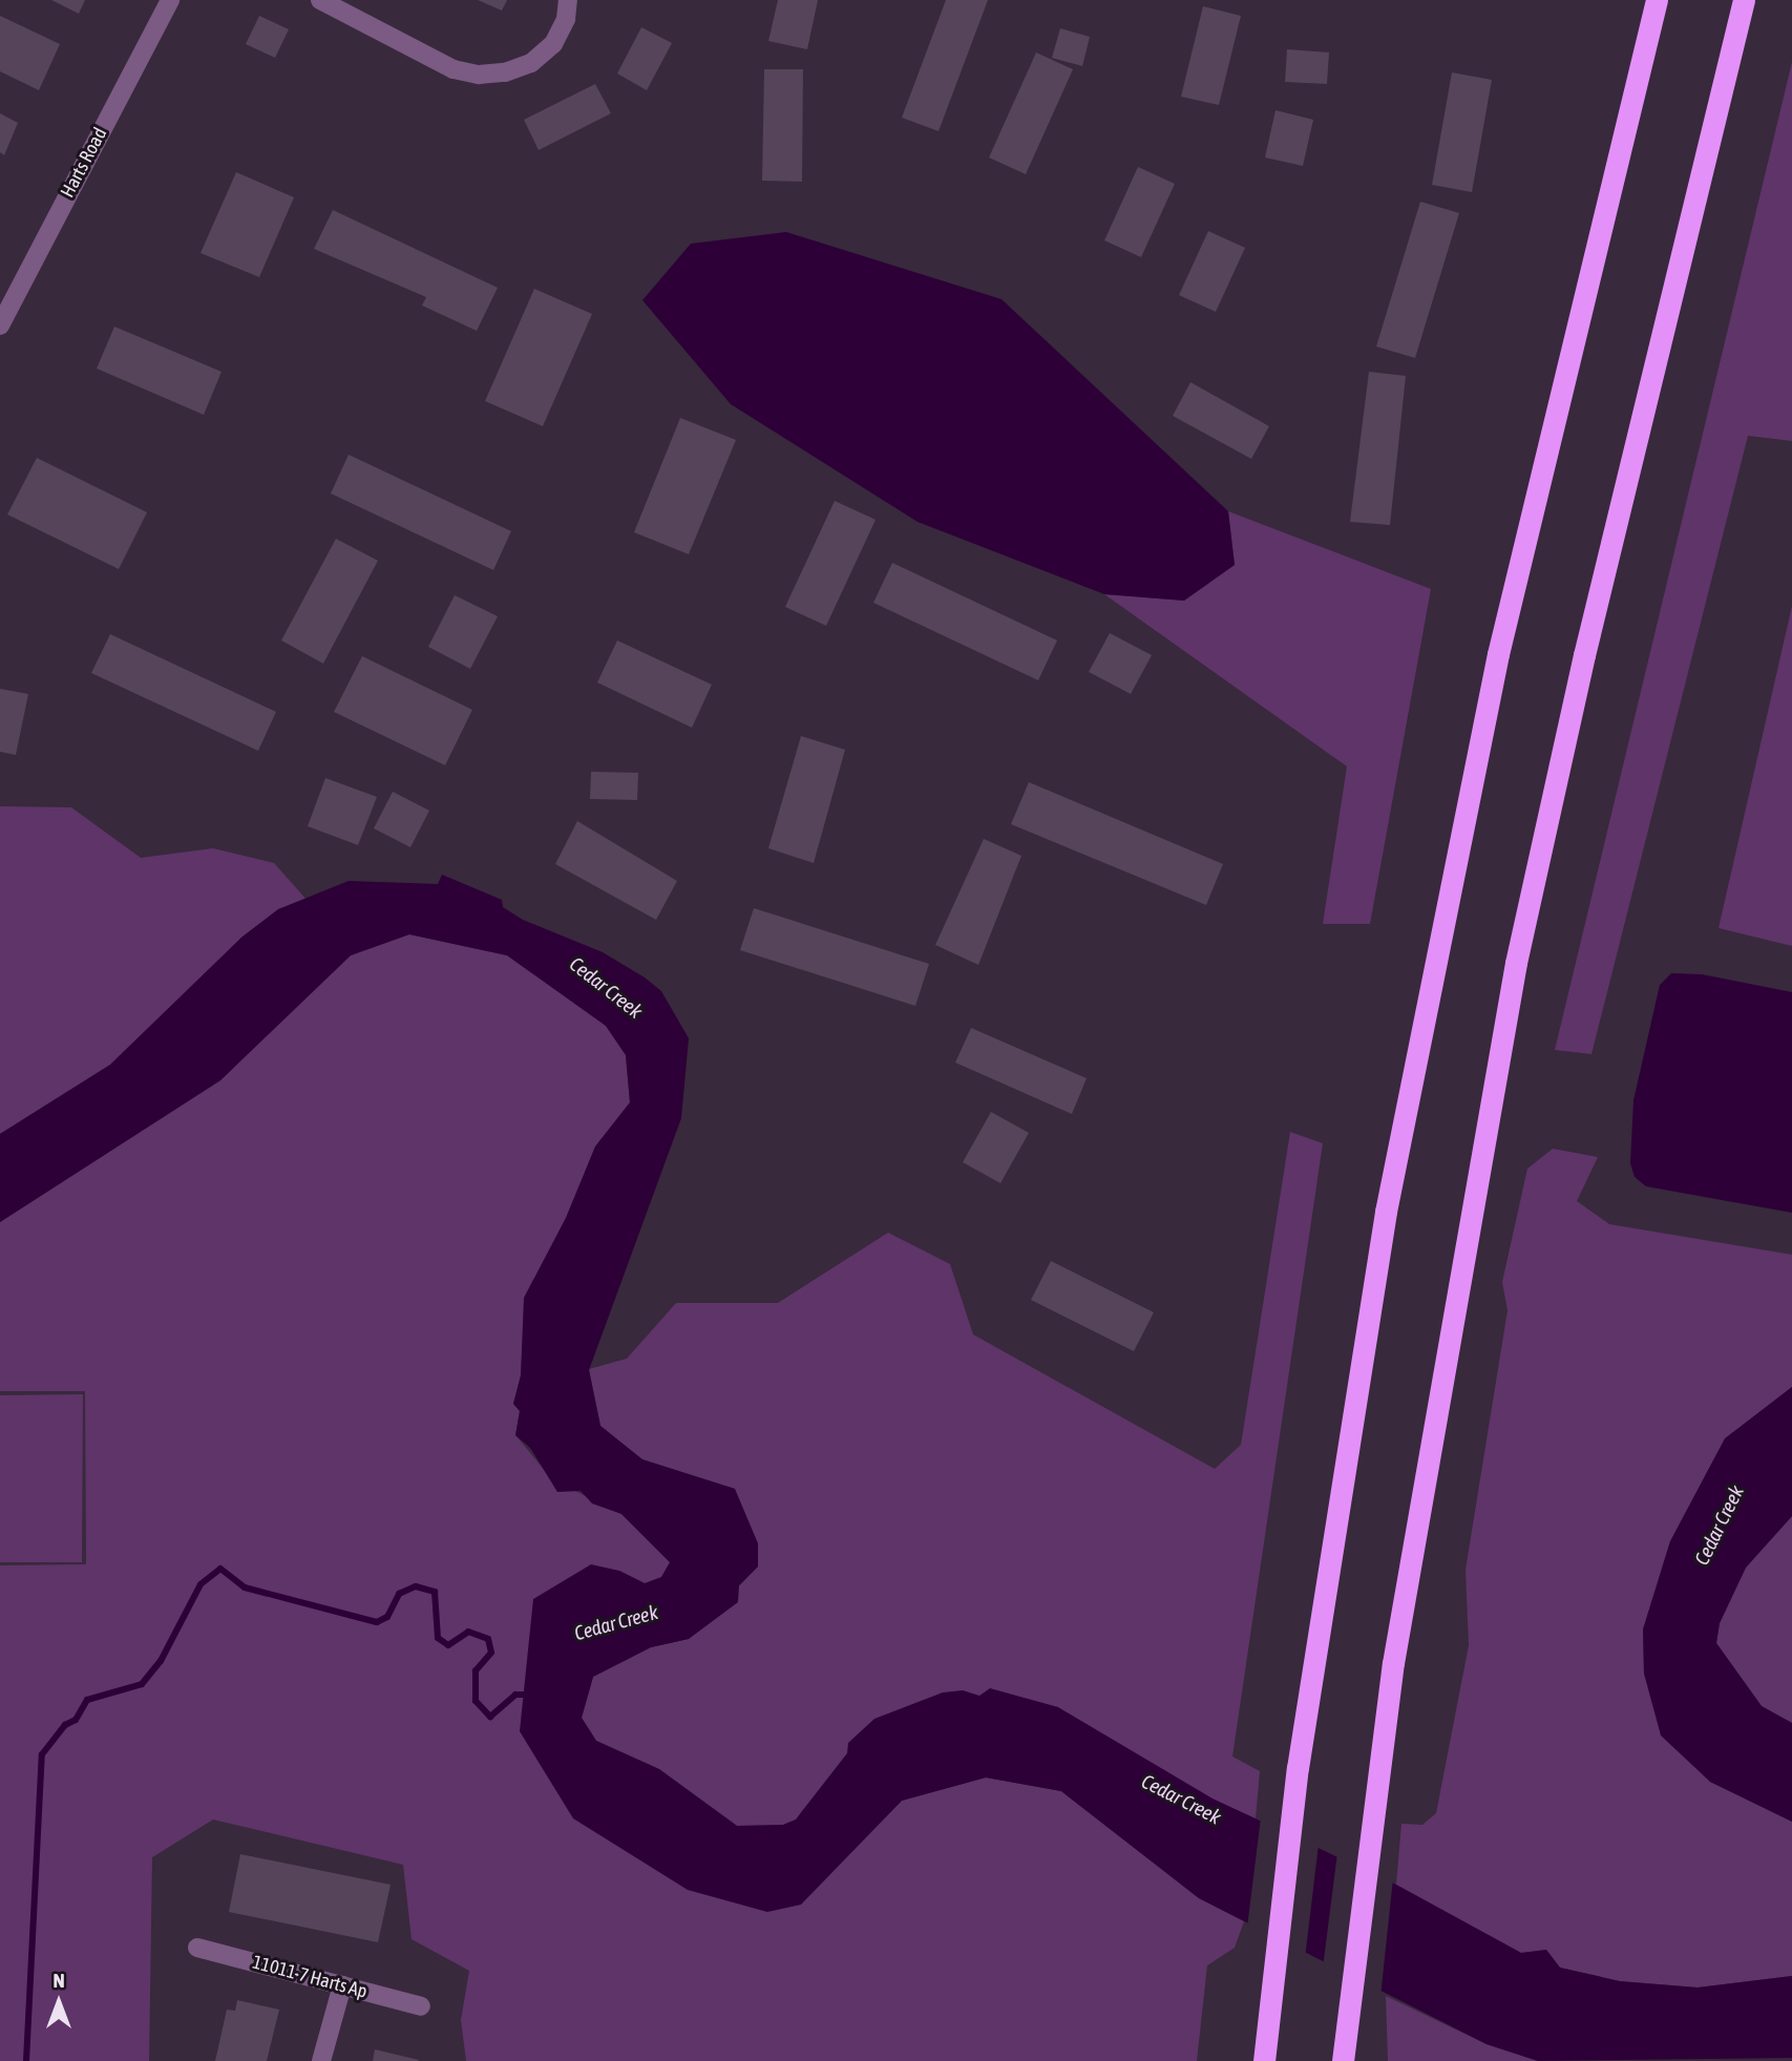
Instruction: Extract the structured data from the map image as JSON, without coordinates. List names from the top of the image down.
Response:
{
  "streets": {
    "street": ["Harts Road", "11011-7 Harts Ap"]
  },
  "water": ["Cedar Creek"],
  "north": "top"
}
